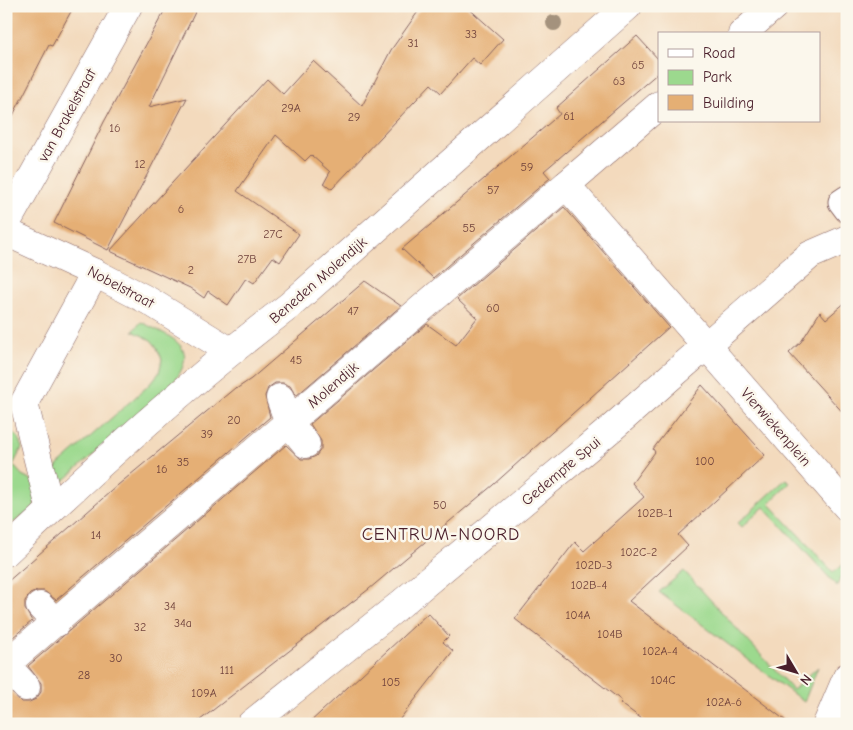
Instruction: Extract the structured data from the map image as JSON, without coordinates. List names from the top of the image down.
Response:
{
  "streets": {
    "street": [
      "van Brakelstraat",
      "Beneden Molendijk",
      "Nobelstraat",
      "Molendijk",
      "Vierwiekenplein",
      "Gedempte Spui"
    ]
  },
  "crossings": [
    ["Beneden Molendijk", "Nobelstraat"],
    ["Molendijk", "Vierwiekenplein"],
    ["Vierwiekenplein", "Gedempte Spui"]
  ],
  "districts": ["CENTRUM-NOORD"],
  "house_numbers": [
    "33",
    "31",
    "65",
    "63",
    "29A",
    "61",
    "29",
    "16",
    "12",
    "59",
    "57",
    "6",
    "55",
    "27C",
    "27B",
    "2",
    "60",
    "47",
    "45",
    "20",
    "39",
    "100",
    "35",
    "16",
    "50",
    "102B-1",
    "14",
    "102C-2",
    "102D-3",
    "102B-4",
    "34",
    "104A",
    "34a",
    "32",
    "104B",
    "102A-4",
    "30",
    "111",
    "28",
    "104C",
    "105",
    "109A",
    "102A-6"
  ],
  "legend": ["Road", "Park", "Building"],
  "north": "bottom right"
}
